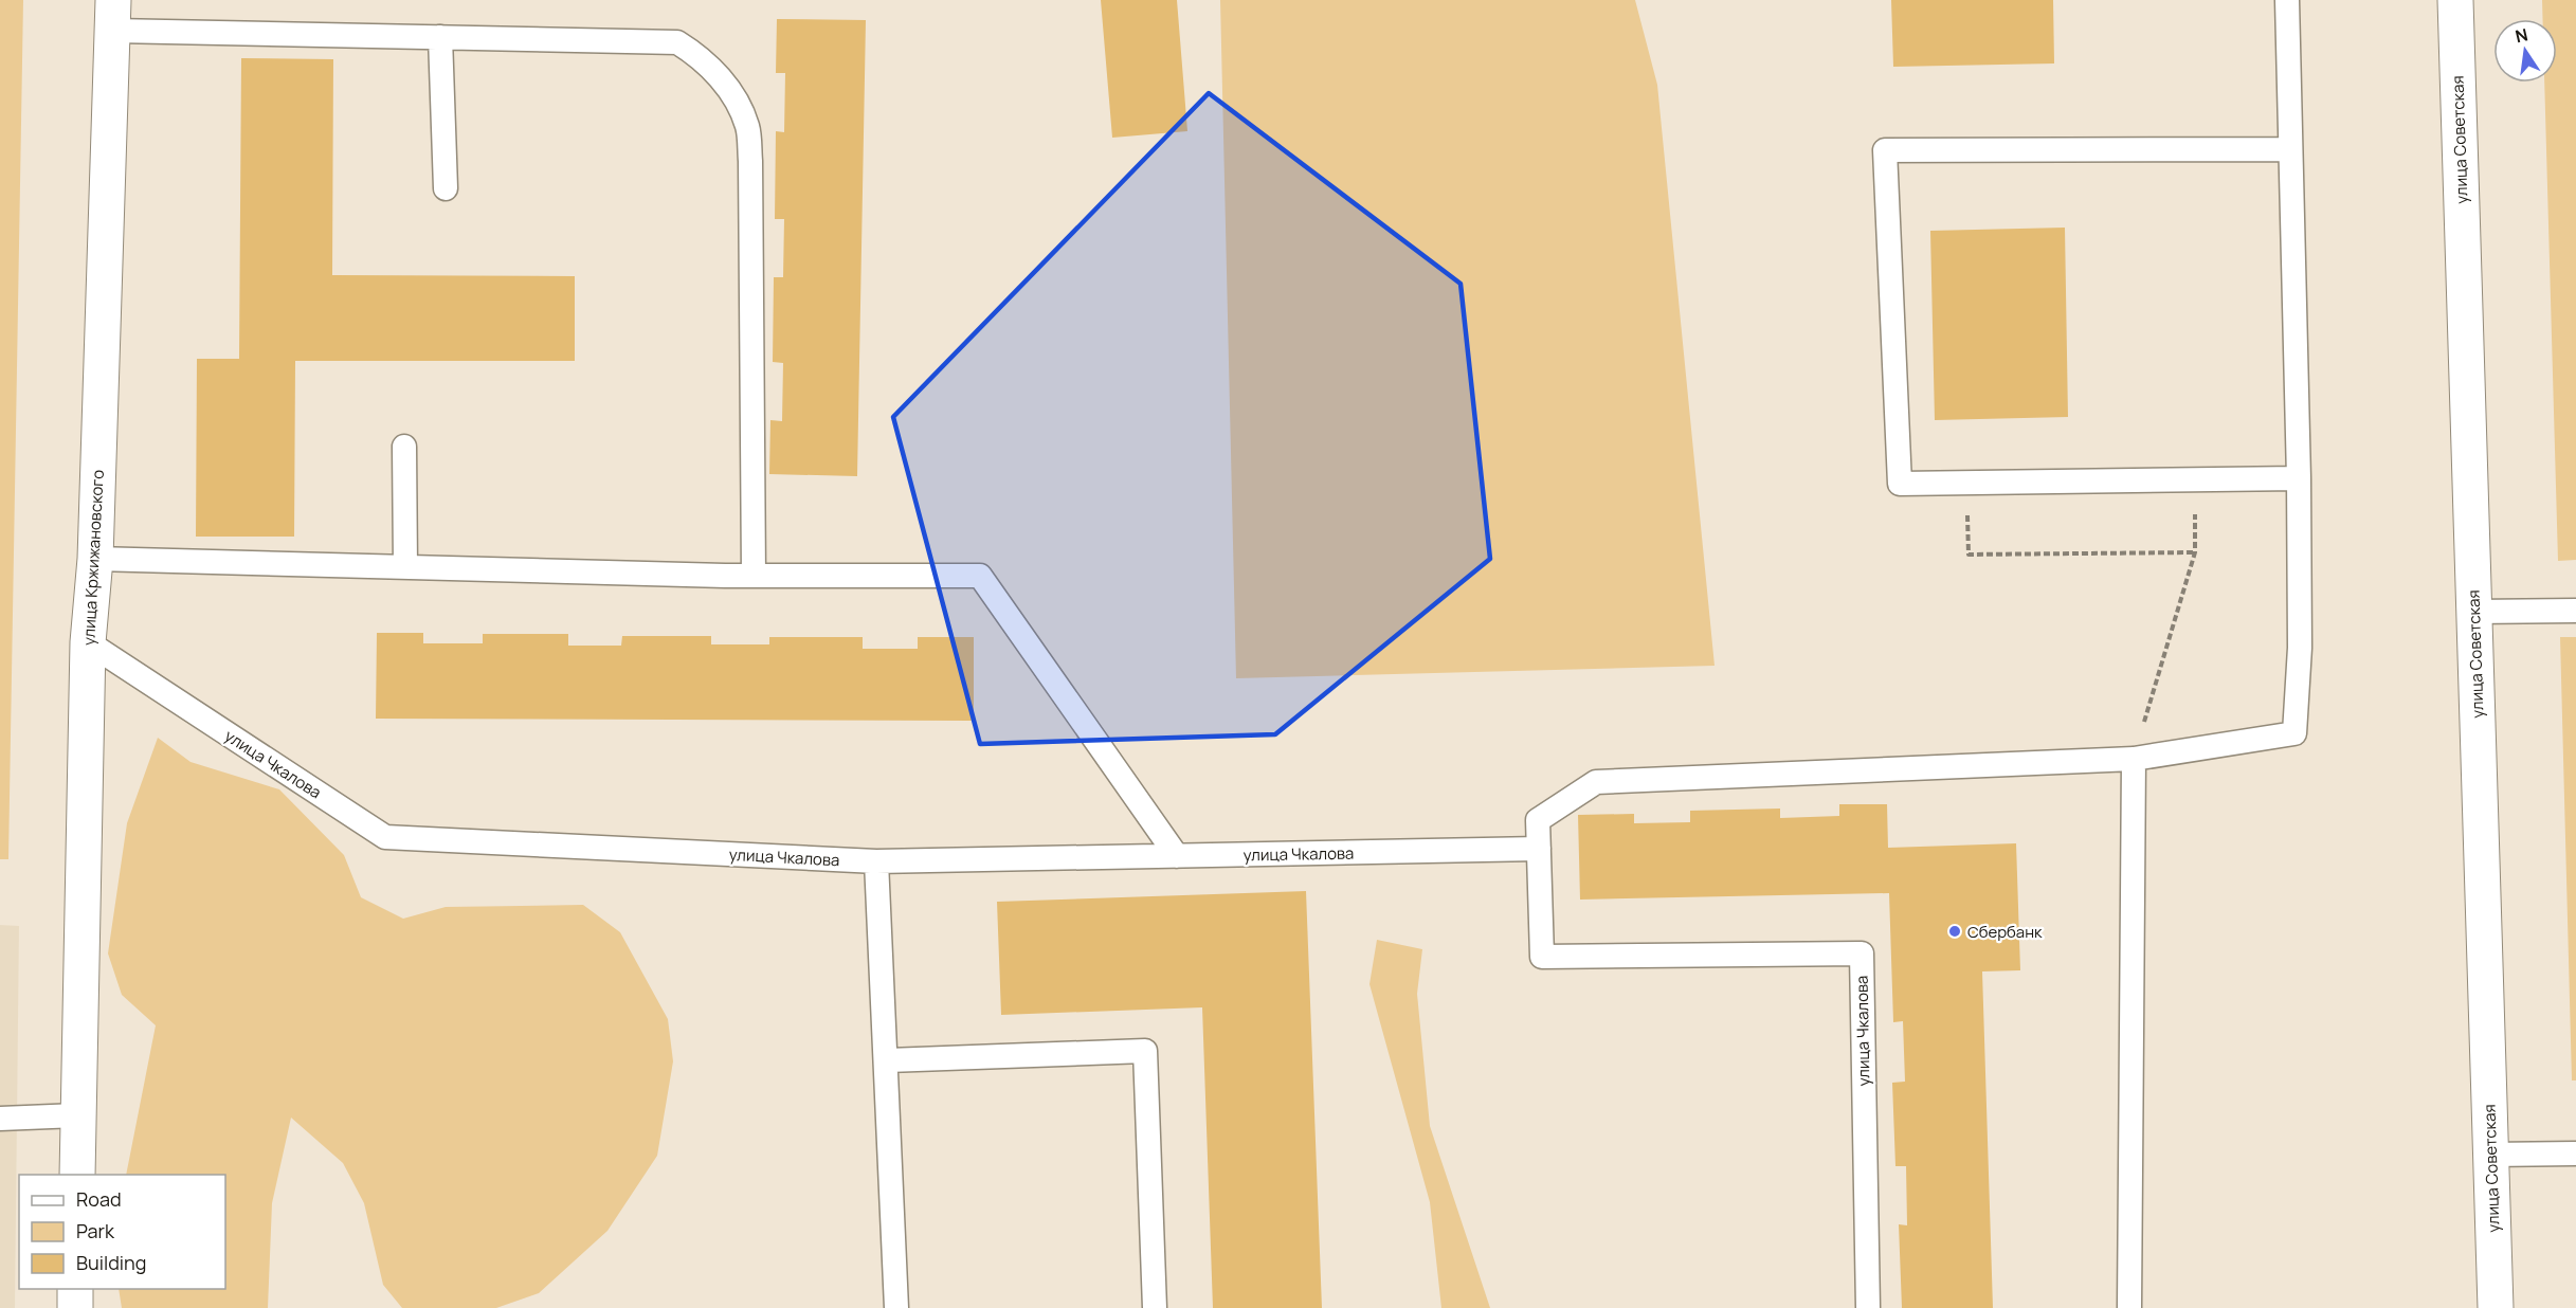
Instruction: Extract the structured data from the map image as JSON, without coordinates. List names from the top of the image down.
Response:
{
  "streets": {
    "street": ["улица Советская", "улица Кржижановского"],
    "lane": ["улица Чкалова"]
  },
  "crossings": [
    ["улица Кржижановского", "улица Чкалова"]
  ],
  "places": ["Сбербанк"],
  "legend": ["Road", "Park", "Building"],
  "north": "top"
}
